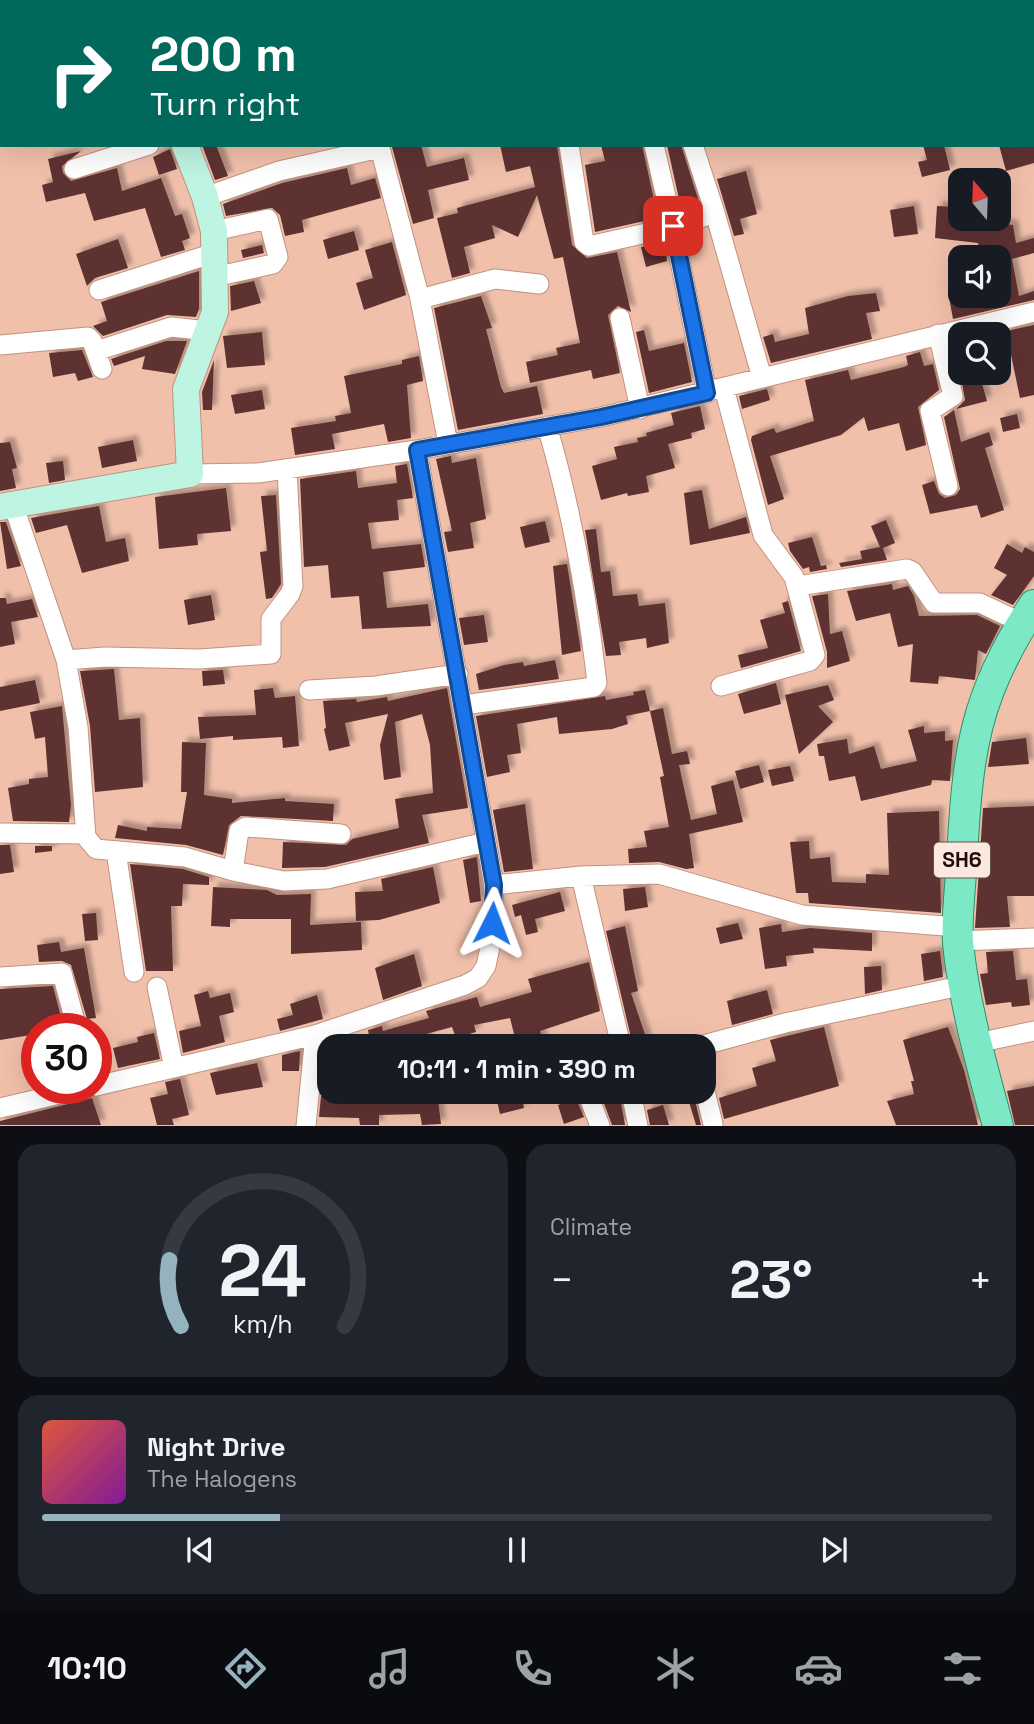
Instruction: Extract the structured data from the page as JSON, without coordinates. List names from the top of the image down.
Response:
{
  "streets": {
    "main road": ["SH6"]
  },
  "north": "top",
  "page": {
    "turn": ["200 m", "Turn right"],
    "limit": "30",
    "trip": "10:11 · 1 min · 390 m",
    "tile": "Climate",
    "heat": ["−", "23°", "+"],
    "song": ["Night Drive", "The Halogens"],
    "tabs": "10:10",
    "gauge": ["24", "km/h"]
  }
}
